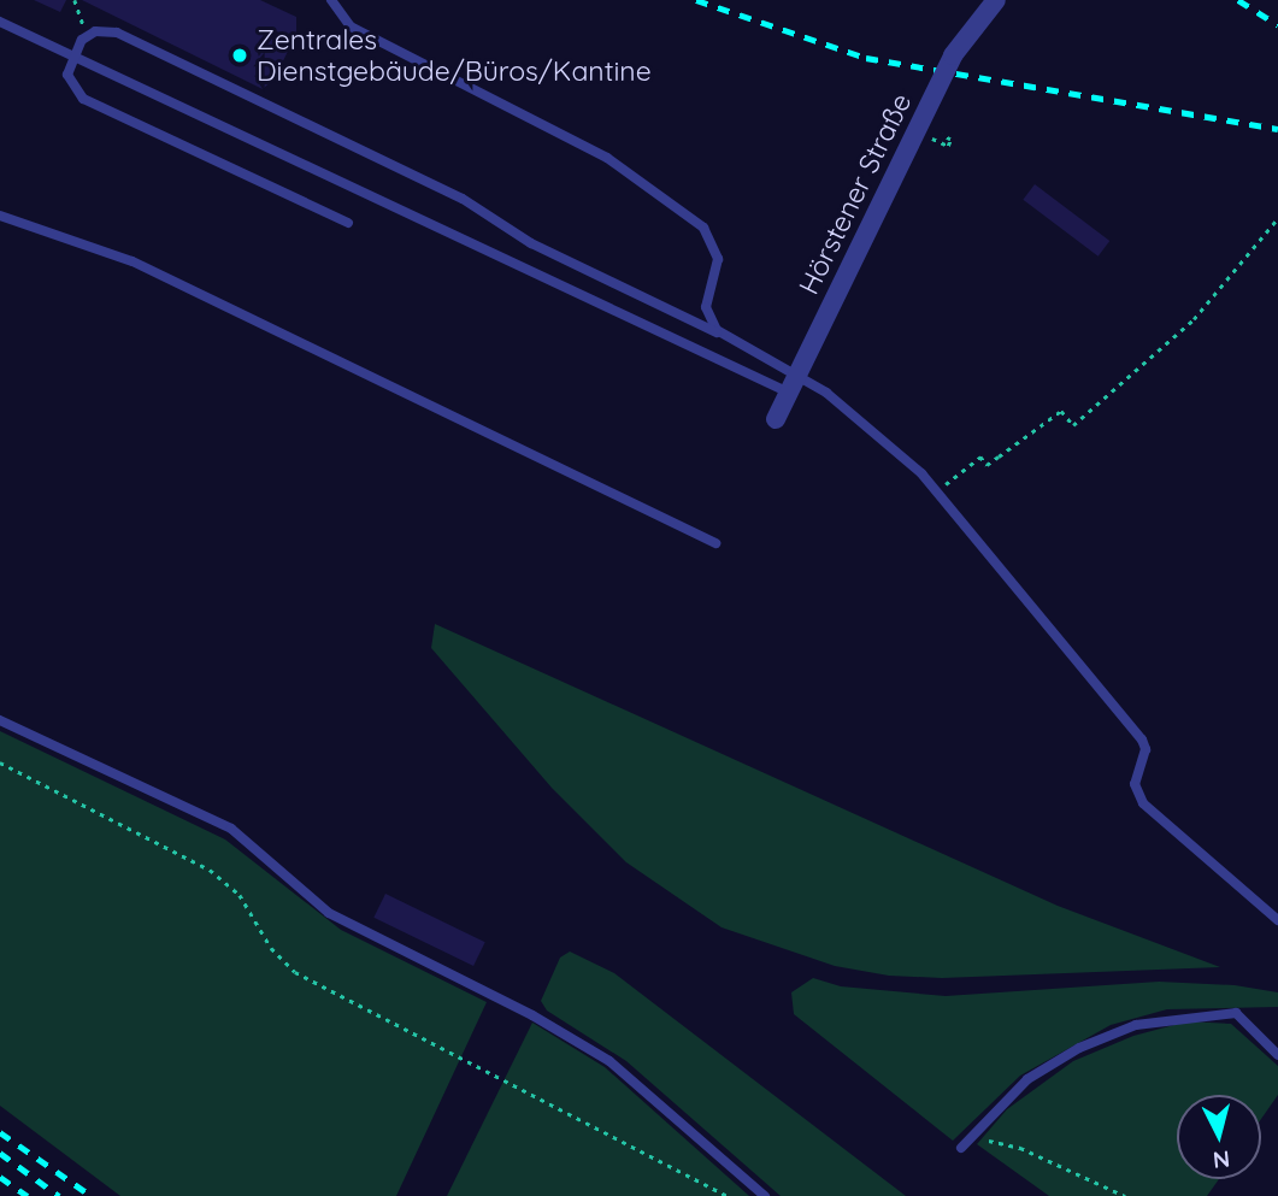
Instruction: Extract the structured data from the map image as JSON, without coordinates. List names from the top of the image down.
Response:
{
  "streets": {
    "street": ["Hörstener Straße"]
  },
  "places": ["Zentrales Dienstgebäude/Büros/Kantine"],
  "north": "bottom"
}
